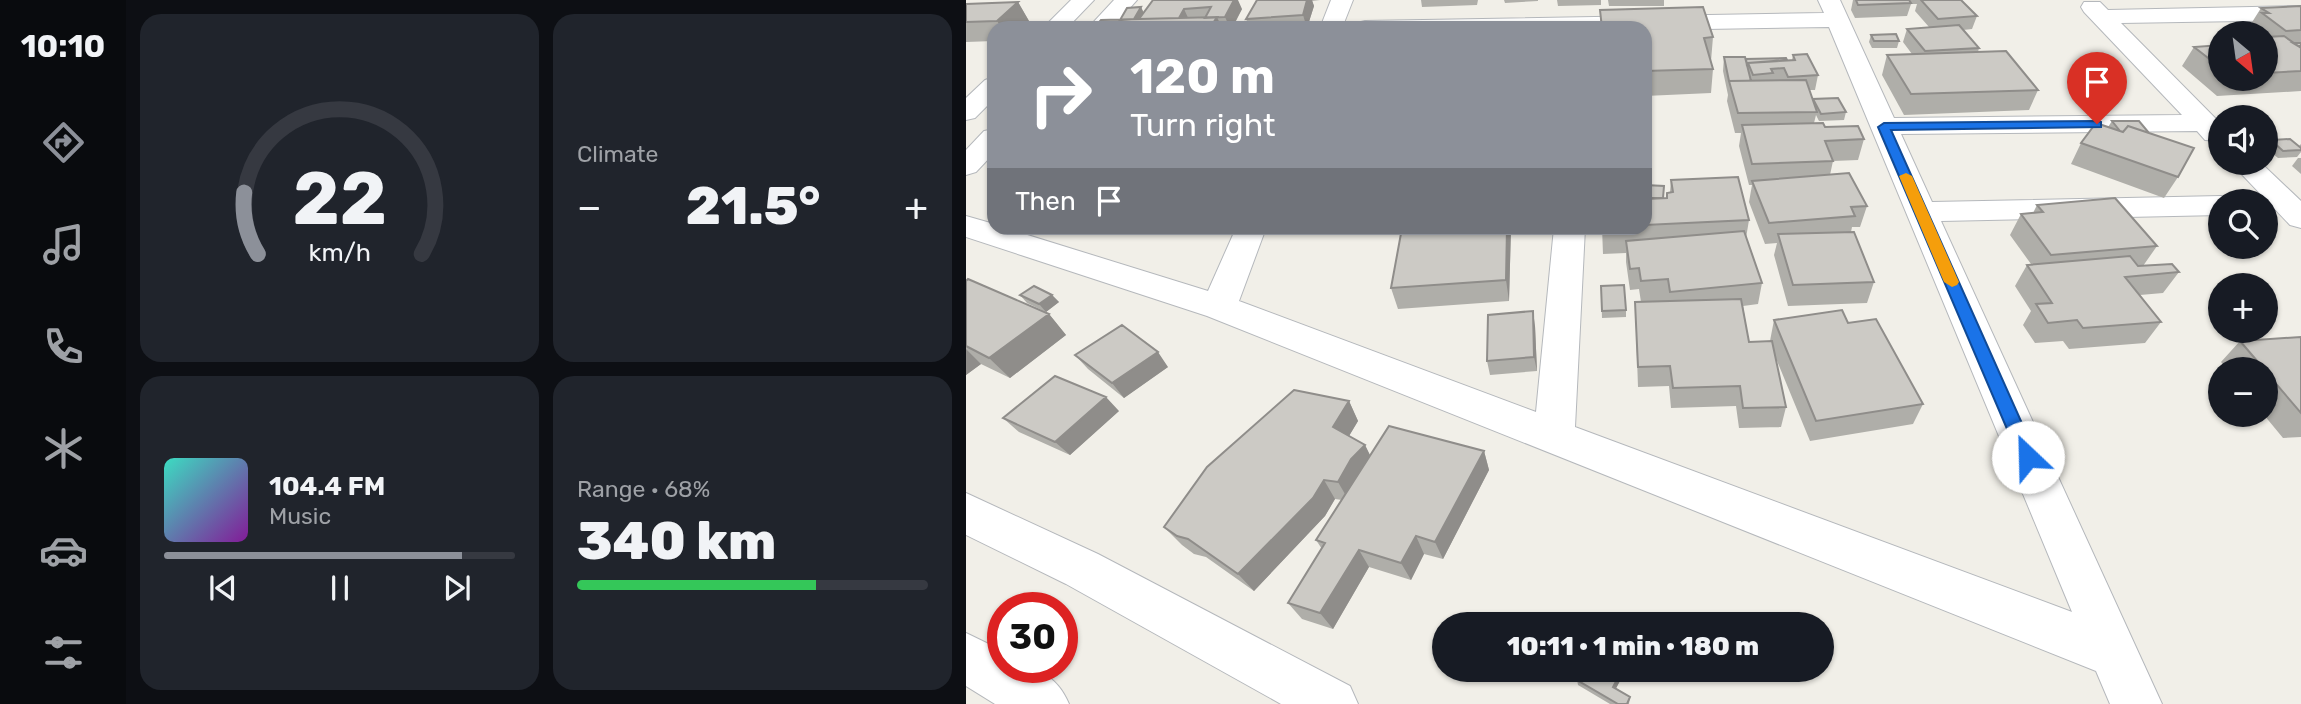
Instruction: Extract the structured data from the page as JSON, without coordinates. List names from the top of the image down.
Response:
{
  "north": "bottom right",
  "page": {
    "tabs": "10:10",
    "tile": [
      "Climate",
      ["Range · 68%", "340 km"]
    ],
    "map_buttons": ["+", "−"],
    "turn": ["120 m", "Turn right"],
    "then": "Then",
    "heat": ["−", "21.5°", "+"],
    "song": ["104.4 FM", "Music"],
    "limit": "30",
    "trip": "10:11 · 1 min · 180 m",
    "gauge": ["22", "km/h"]
  }
}
